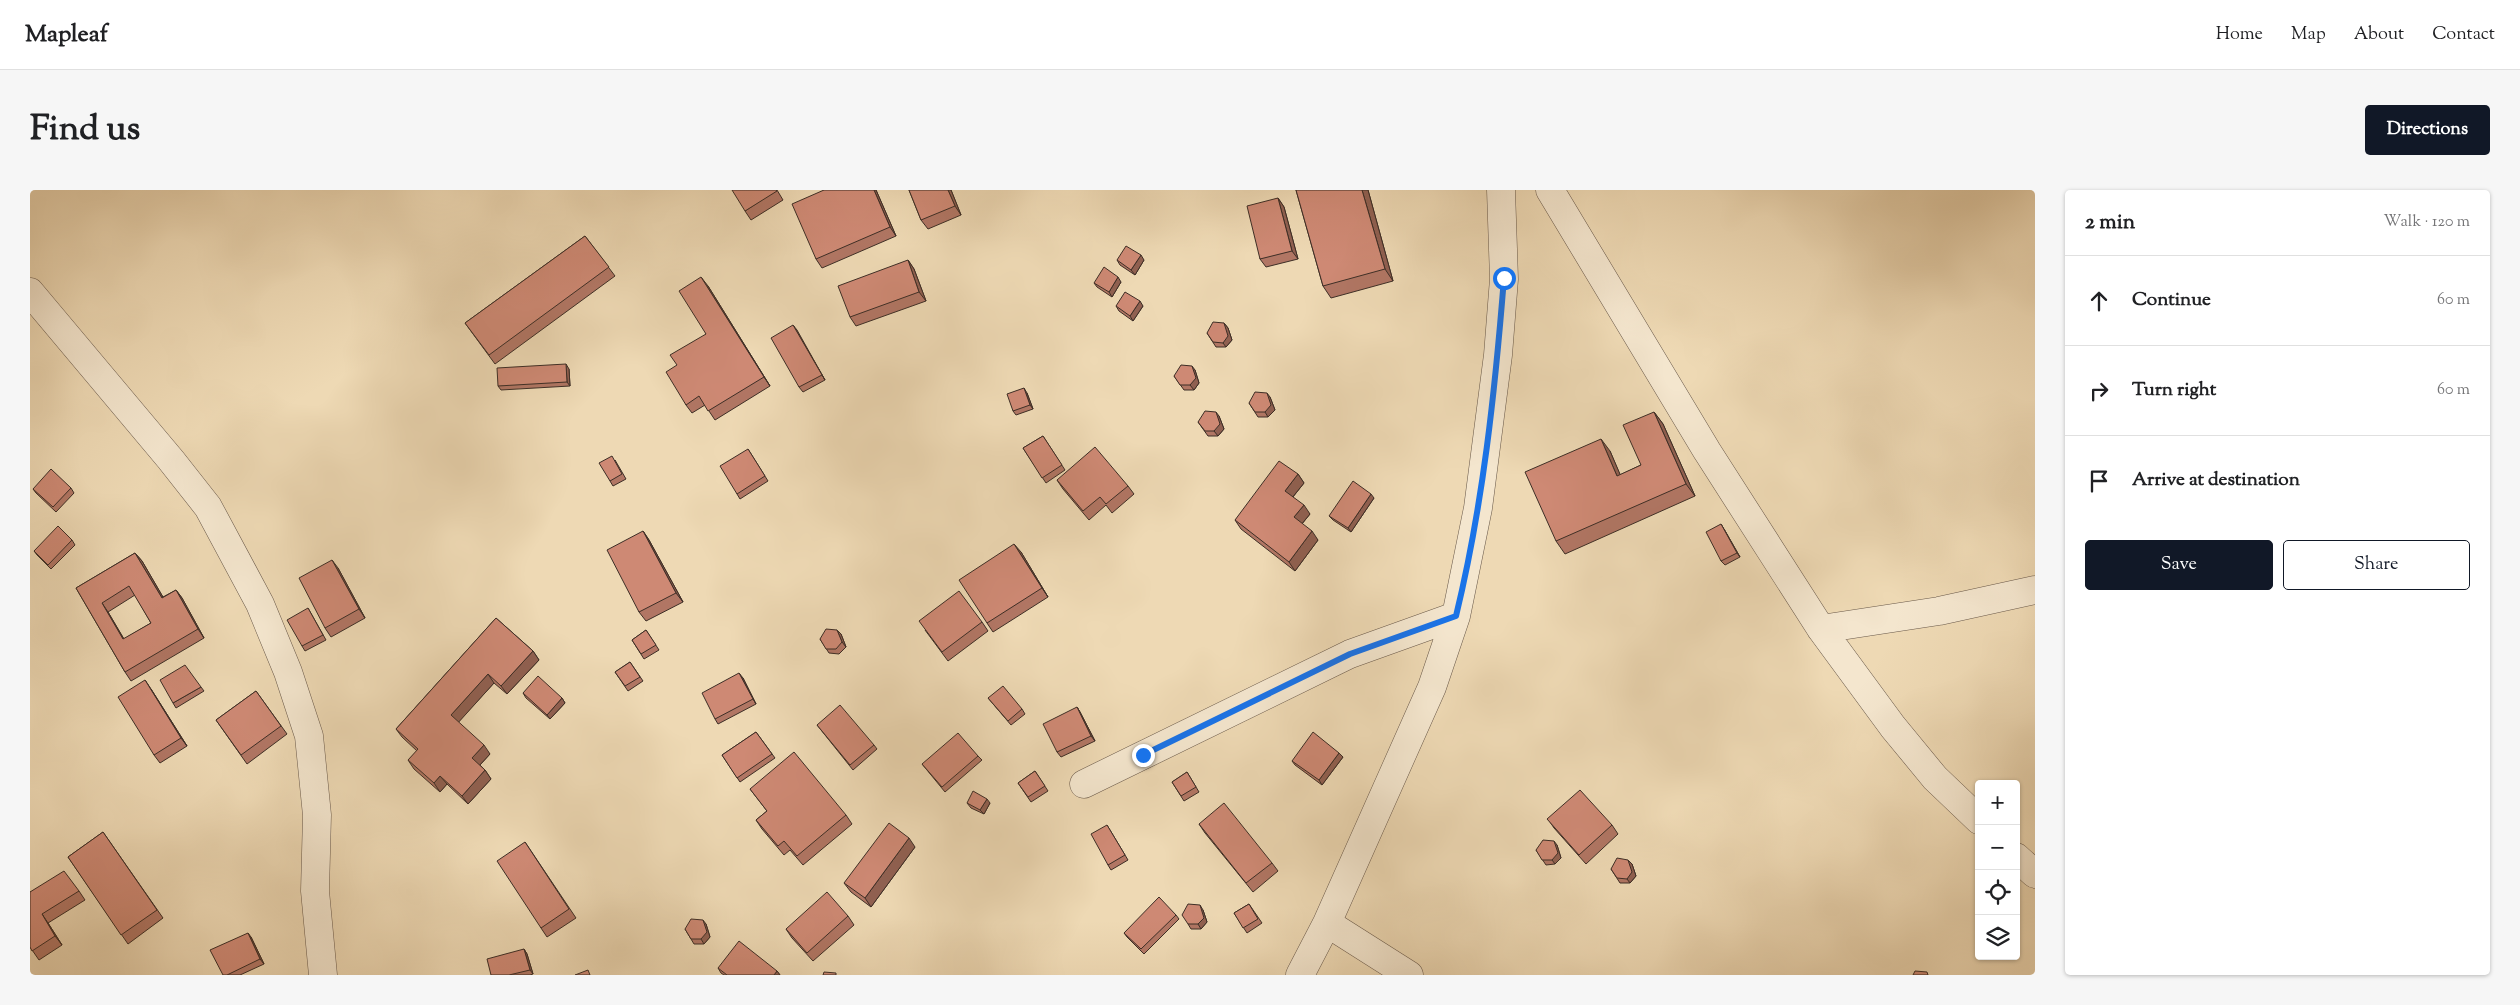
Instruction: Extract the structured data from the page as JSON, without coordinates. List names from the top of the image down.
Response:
{
  "page": {
    "header": "Mapleaf",
    "nav": [
      "Home",
      "Map",
      "About",
      "Contact"
    ],
    "title": "Find us",
    "buttons": [
      "Directions",
      ["Save", "Share"]
    ],
    "heading": ["2 min", "Walk · 120 m"],
    "list": [
      ["Continue", "60 m"],
      ["Turn right", "60 m"],
      "Arrive at destination"
    ],
    "map_buttons": ["+", "−"]
  }
}
